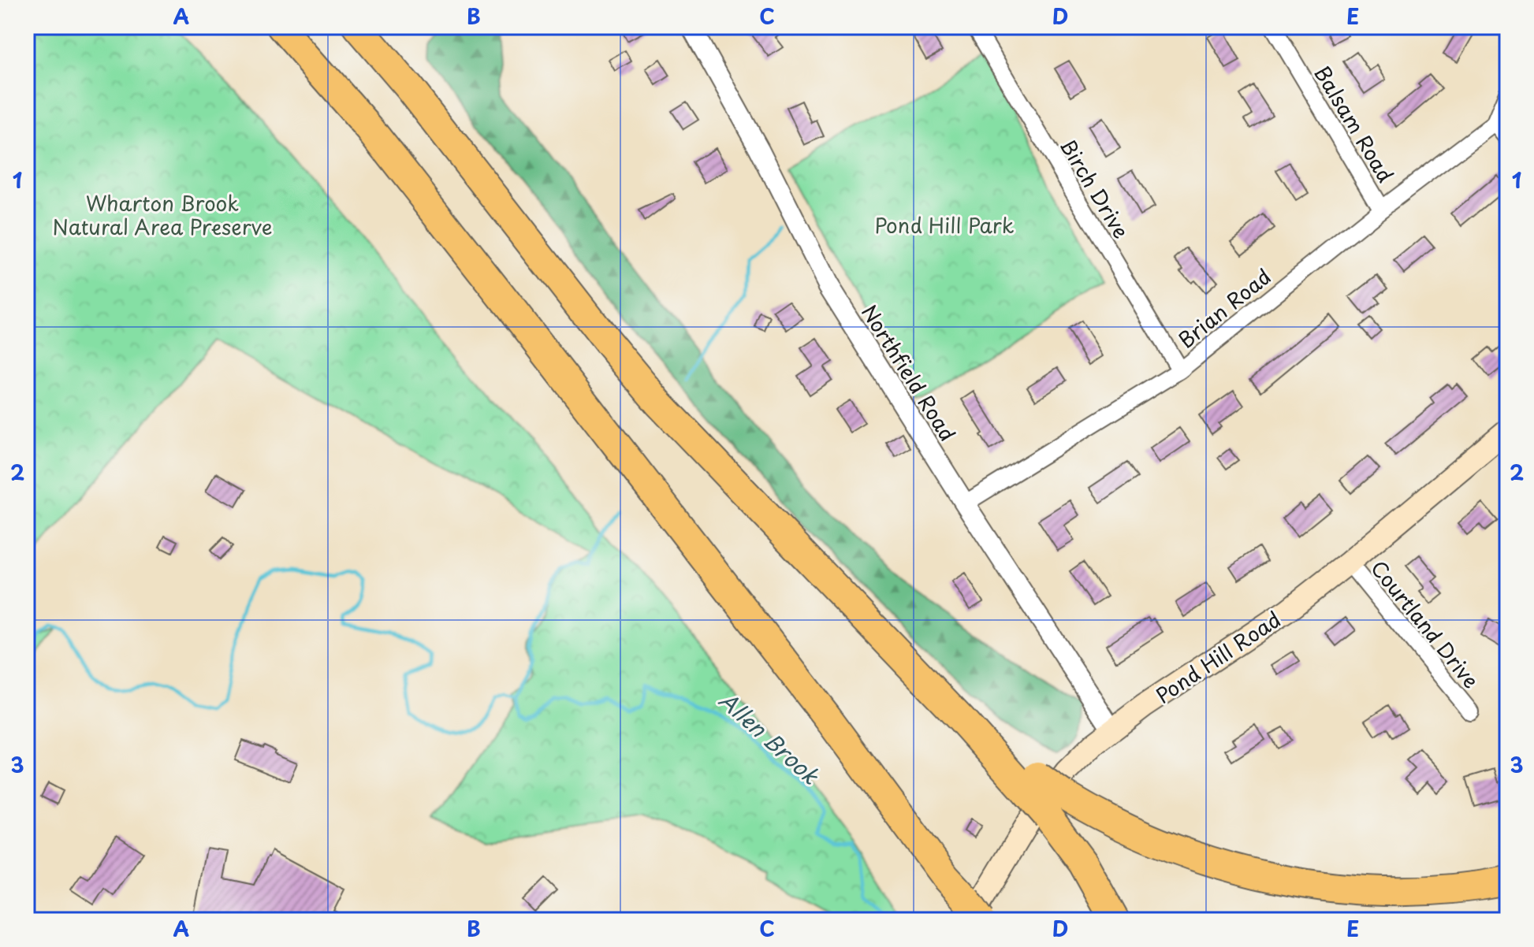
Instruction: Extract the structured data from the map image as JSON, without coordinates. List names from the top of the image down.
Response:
{
  "streets": {
    "main road": ["Pond Hill Road"],
    "street": [
      "Balsam Road",
      "Birch Drive",
      "Brian Road",
      "Northfield Road",
      "Courtland Drive"
    ]
  },
  "crossings": [
    ["Balsam Road", "Brian Road"],
    ["Birch Drive", "Brian Road"],
    ["Brian Road", "Northfield Road"],
    ["Northfield Road", "Pond Hill Road"],
    ["Courtland Drive", "Pond Hill Road"]
  ],
  "water": ["Allen Brook"],
  "parks": ["Wharton Brook Natural Area Preserve", "Pond Hill Park"],
  "grid": {
    "columns": [
      "A",
      "B",
      "C",
      "D",
      "E"
    ],
    "rows": ["1", "2", "3"]
  }
}
